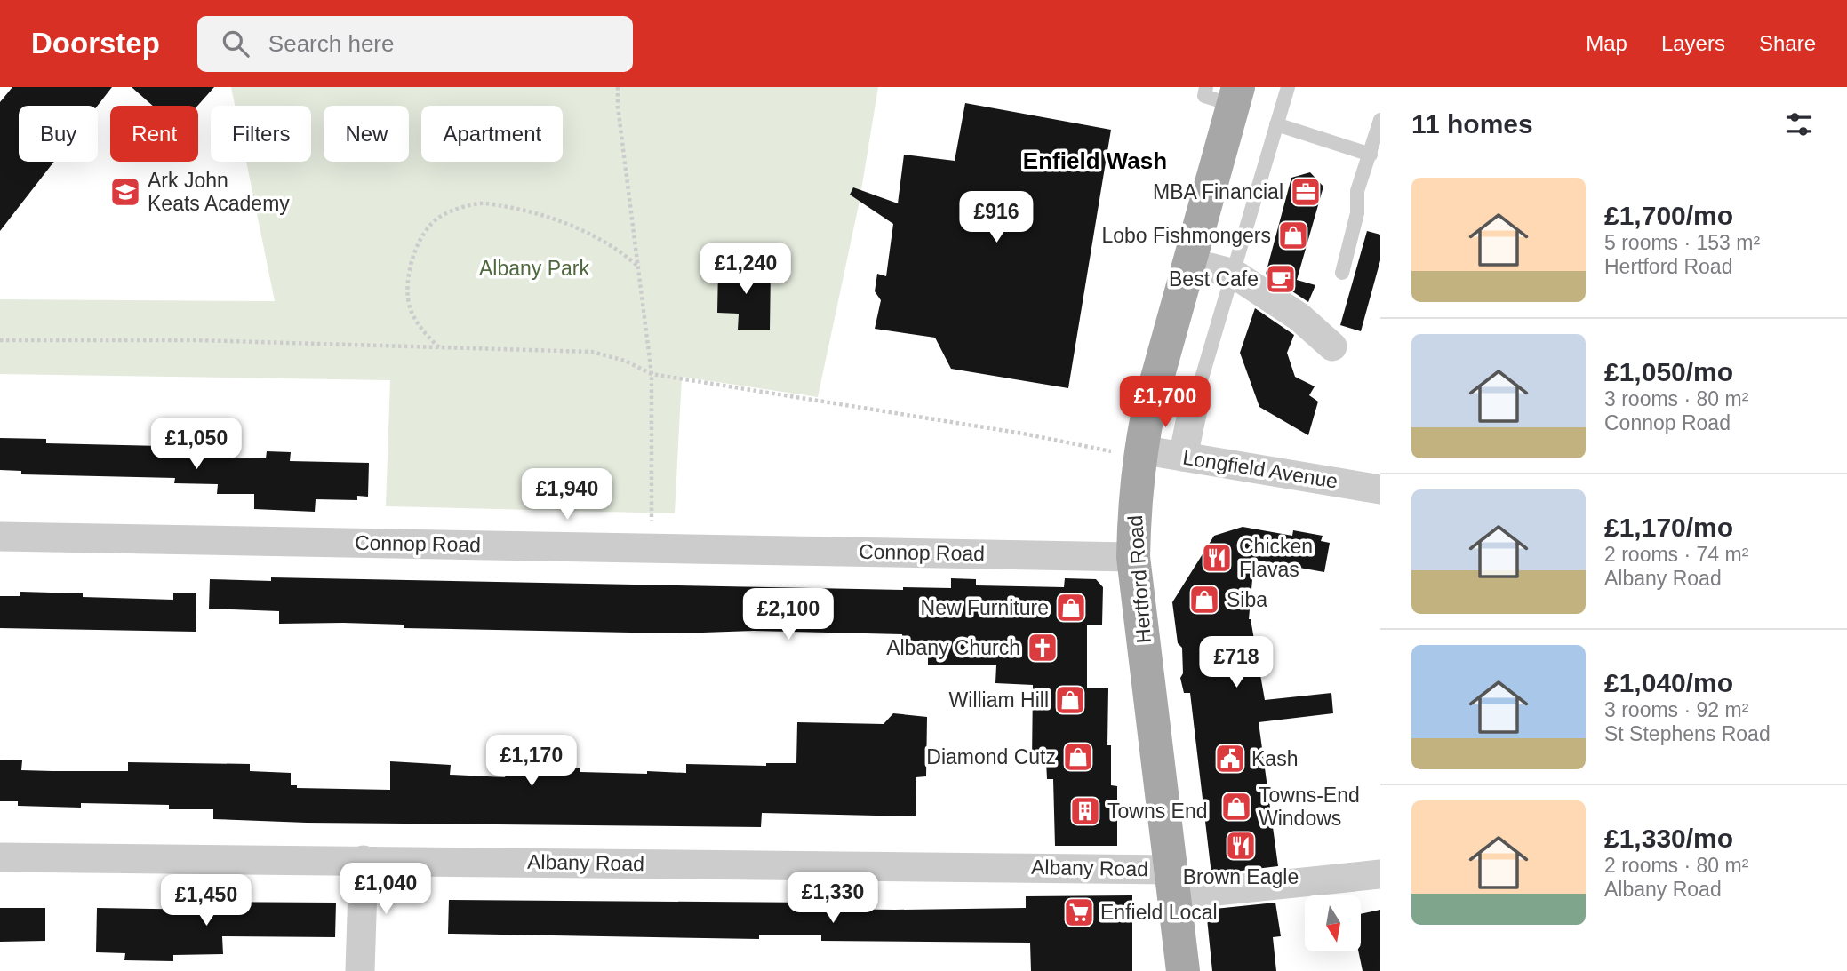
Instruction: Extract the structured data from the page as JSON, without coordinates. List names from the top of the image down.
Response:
{
  "streets": {
    "main road": ["Hertford Road"],
    "street": ["Longfield Avenue", "Connop Road", "Albany Road"]
  },
  "crossings": [
    ["Longfield Avenue", "Hertford Road"],
    ["Connop Road", "Hertford Road"],
    ["Hertford Road", "Albany Road"]
  ],
  "districts": ["Enfield Wash"],
  "parks": ["Albany Park"],
  "places": {
    "school or university": ["Ark John Keats Academy"],
    "office": ["MBA Financial"],
    "shop": [
      "Lobo Fishmongers",
      "Siba",
      "New Furniture",
      "William Hill",
      "Diamond Cutz",
      "Towns-End Windows"
    ],
    "cafe": ["Best Cafe"],
    "restaurant": ["Chicken Flavas", "Brown Eagle"],
    "church": ["Albany Church"],
    "public building": ["Kash"],
    "building": ["Towns End"],
    "supermarket": ["Enfield Local"]
  },
  "north": "bottom",
  "page": {
    "header": "Doorstep",
    "search": "Search here",
    "nav": ["Map", "Layers", "Share"],
    "heading": "11 homes",
    "chip": [
      "Buy",
      "Rent",
      "Filters",
      "New",
      "Apartment"
    ],
    "list": [
      {
        "name": "£1,700/mo",
        "note": "5 rooms · 153 m² · Hertford Road"
      },
      {
        "name": "£1,050/mo",
        "note": "3 rooms · 80 m² · Connop Road"
      },
      {
        "name": "£1,170/mo",
        "note": "2 rooms · 74 m² · Albany Road"
      },
      {
        "name": "£1,040/mo",
        "note": "3 rooms · 92 m² · St Stephens Road"
      },
      {
        "name": "£1,330/mo",
        "note": "2 rooms · 80 m² · Albany Road"
      }
    ],
    "price": [
      "£916",
      "£1,240",
      "£1,700",
      "£1,050",
      "£1,940",
      "£2,100",
      "£718",
      "£1,170",
      "£1,040",
      "£1,330",
      "£1,450"
    ]
  }
}
